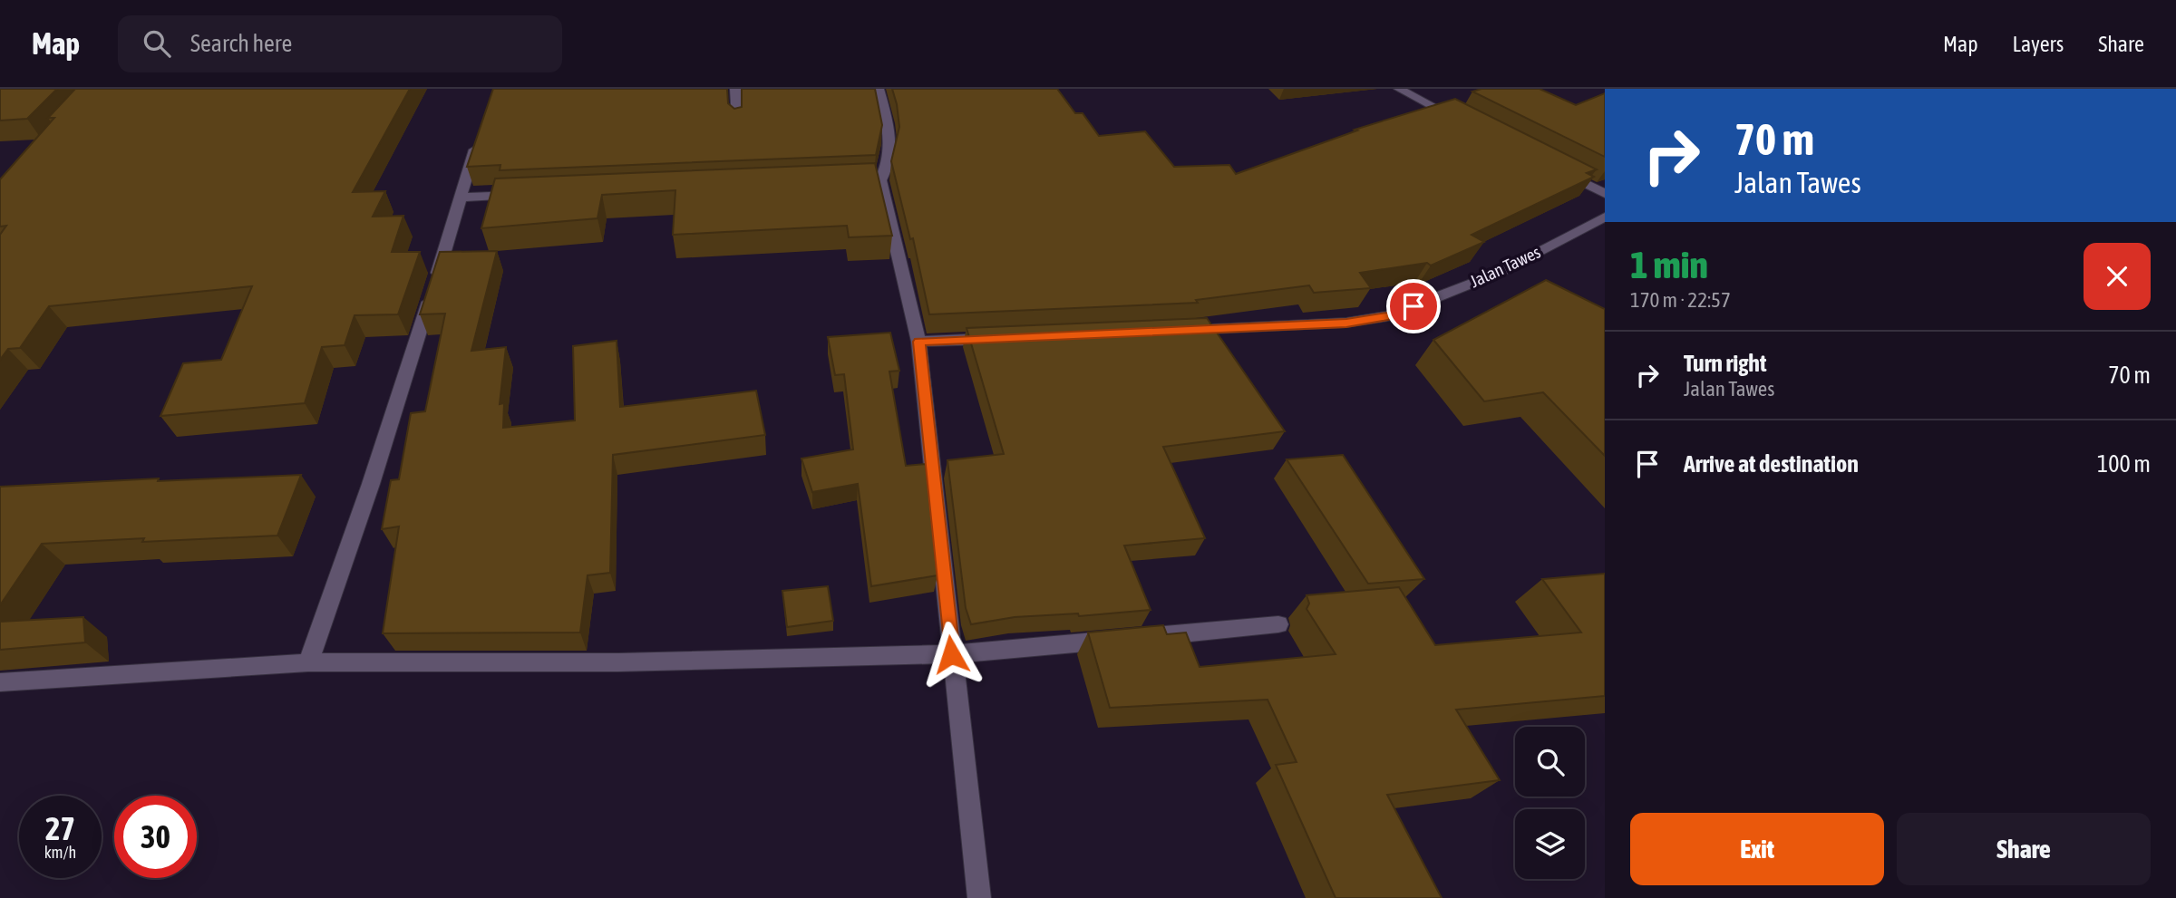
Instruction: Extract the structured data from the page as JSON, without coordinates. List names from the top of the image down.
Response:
{
  "streets": {
    "street": ["Jalan Tawes"]
  },
  "page": {
    "header": "Map",
    "search": "Search here",
    "nav": ["Map", "Layers", "Share"],
    "turn": ["70 m", "Jalan Tawes"],
    "heading": ["1 min", "170 m · 22:57"],
    "list": [
      {
        "name": "Turn right",
        "note": "Jalan Tawes",
        "value": "70 m"
      },
      {
        "name": "Arrive at destination",
        "value": "100 m"
      }
    ],
    "speed": "27 km/h",
    "limit": "30",
    "buttons": ["Exit", "Share"]
  }
}
